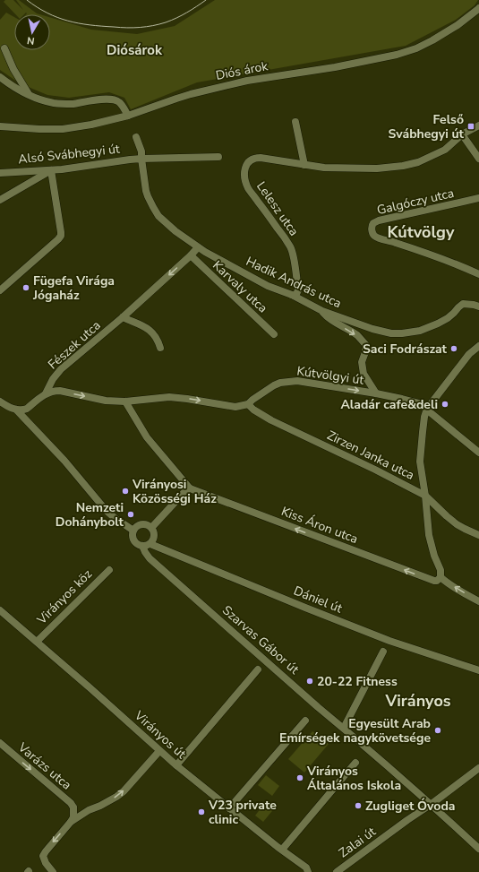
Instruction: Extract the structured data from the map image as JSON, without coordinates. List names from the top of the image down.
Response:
{
  "streets": {
    "street": [
      "Diós árok",
      "Alsó Svábhegyi út",
      "Galgóczy utca",
      "Lelesz utca",
      "Hadik András utca",
      "Karvaly utca",
      "Fészek utca",
      "Kútvölgyi út",
      "Zirzen Janka utca",
      "Kiss Áron utca",
      "Virányos köz",
      "Dániel út",
      "Szarvas Gábor út",
      "Virányos út",
      "Varázs utca",
      "Zalai út"
    ]
  },
  "crossings": [
    ["Alsó Svábhegyi út", "Hadik András utca"],
    ["Lelesz utca", "Hadik András utca"],
    ["Hadik András utca", "Fészek utca"],
    ["Karvaly utca", "Fészek utca"],
    ["Kútvölgyi út", "Zirzen Janka utca"],
    ["Virányos köz", "Virányos út"],
    ["Dániel út", "Szarvas Gábor út"],
    ["Szarvas Gábor út", "Zalai út"]
  ],
  "one_way": [
    "Fészek utca",
    "Kútvölgyi út",
    "Kiss Áron utca",
    "Varázs utca"
  ],
  "districts": ["Diósárok", "Kútvölgy", "Virányos"],
  "places": {
    "transit": ["Felső Svábhegyi út"],
    "other": [
      "Fügefa Virága Jógaház",
      "Saci Fodrászat",
      "Aladár cafe&deli",
      "Virányosi Közösségi Ház",
      "Nemzeti Dohánybolt",
      "20-22 Fitness",
      "Egyesült Arab Emírségek nagykövetsége",
      "Virányos Általános Iskola",
      "Zugliget Óvoda",
      "V23 private clinic"
    ]
  },
  "north": "bottom"
}
